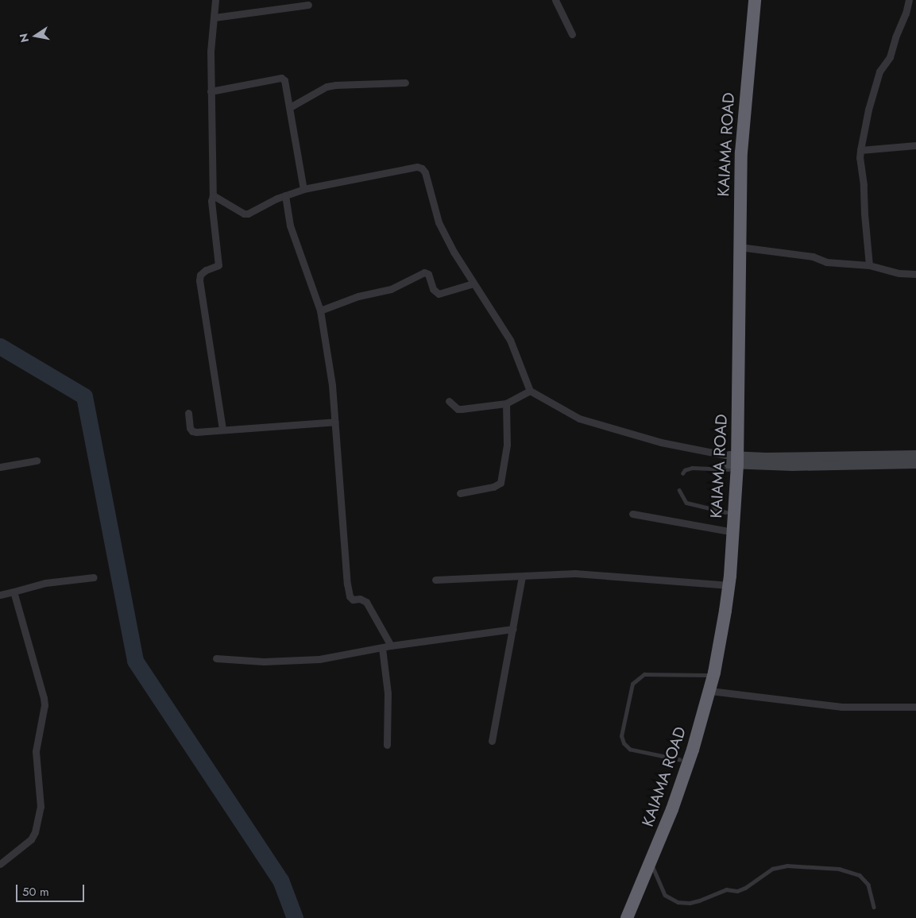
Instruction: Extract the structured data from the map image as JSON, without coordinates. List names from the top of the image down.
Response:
{
  "streets": {
    "highway": ["KAIAMA ROAD"]
  },
  "scale_bar": "50 m",
  "north": "left"
}
